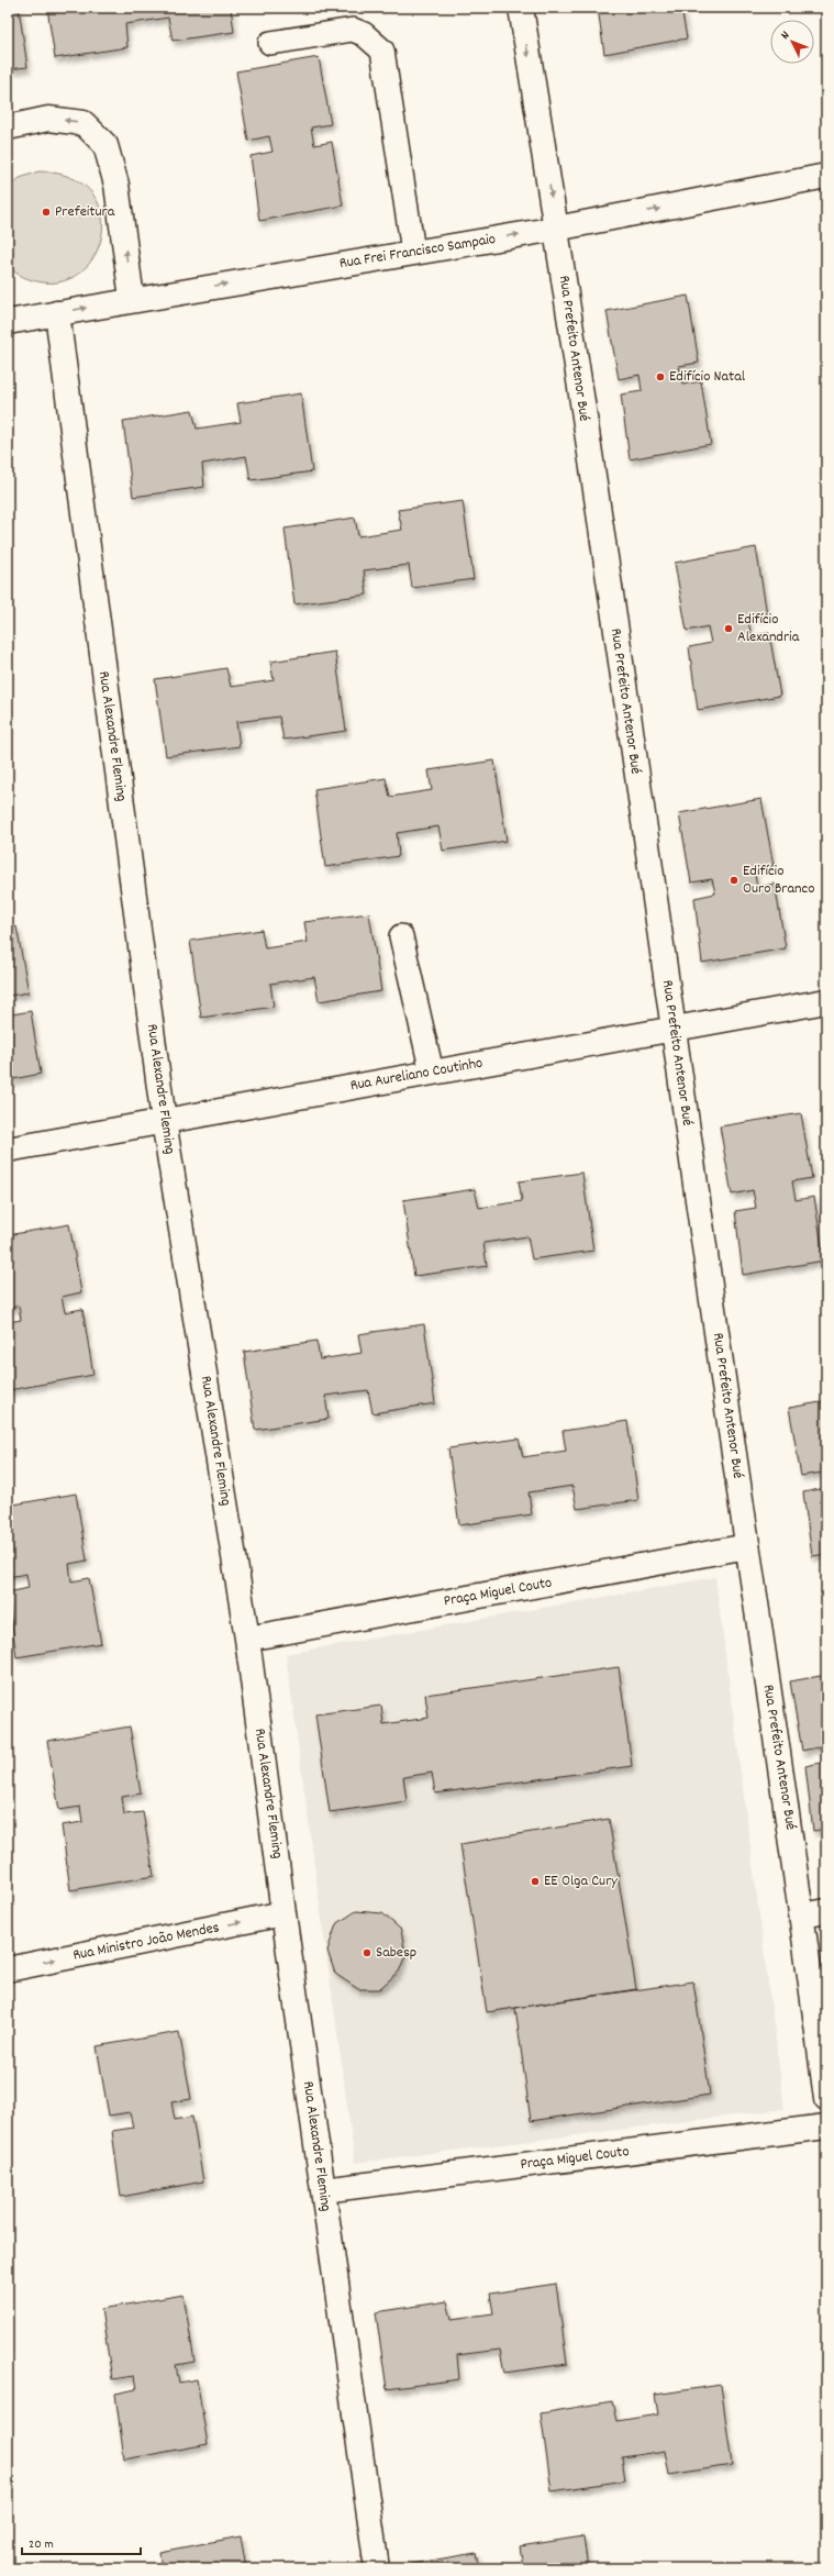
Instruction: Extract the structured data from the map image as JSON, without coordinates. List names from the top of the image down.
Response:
{
  "streets": {
    "street": [
      "Rua Frei Francisco Sampaio",
      "Rua Prefeito Antenor Bué",
      "Rua Alexandre Fleming",
      "Rua Aureliano Coutinho",
      "Praça Miguel Couto",
      "Rua Ministro João Mendes"
    ]
  },
  "crossings": [
    ["Rua Frei Francisco Sampaio", "Rua Prefeito Antenor Bué"],
    ["Rua Frei Francisco Sampaio", "Rua Alexandre Fleming"],
    ["Rua Prefeito Antenor Bué", "Rua Aureliano Coutinho"],
    ["Rua Prefeito Antenor Bué", "Praça Miguel Couto"],
    ["Rua Alexandre Fleming", "Rua Aureliano Coutinho"],
    ["Rua Alexandre Fleming", "Praça Miguel Couto"],
    ["Rua Alexandre Fleming", "Rua Ministro João Mendes"]
  ],
  "one_way": ["Rua Frei Francisco Sampaio", "Rua Ministro João Mendes"],
  "places": [
    "Prefeitura",
    "Edifício Natal",
    "Edifício Alexandria",
    "Edifício Ouro Branco",
    "EE Olga Cury",
    "Sabesp"
  ],
  "scale_bar": "20 m",
  "north": "top left"
}
